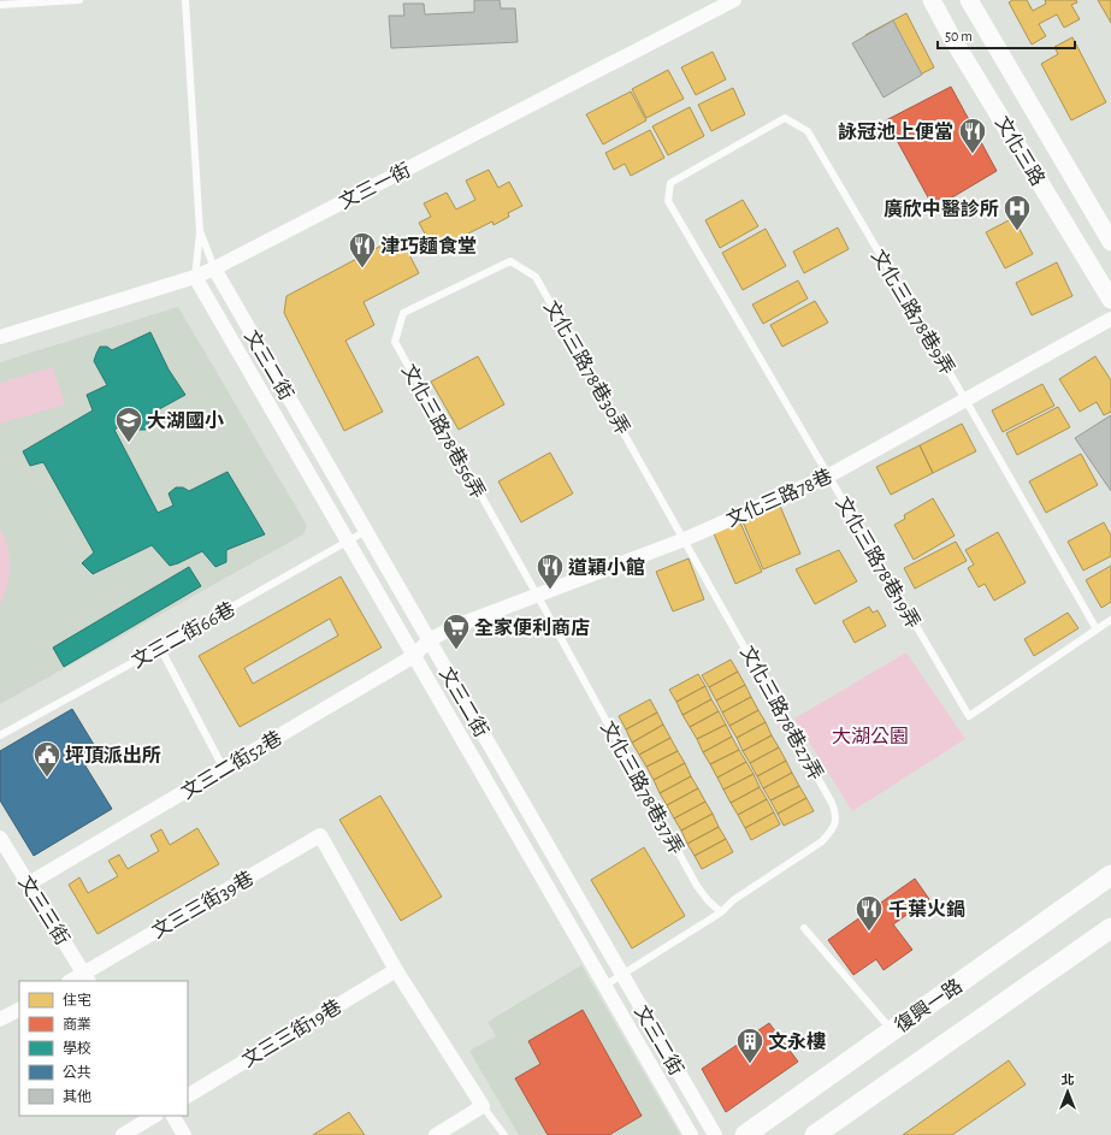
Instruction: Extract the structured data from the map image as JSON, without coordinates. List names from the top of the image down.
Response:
{
  "streets": {
    "main road": ["復興一路"],
    "street": [
      "文化三路",
      "文三一街",
      "文三二街",
      "文化三路78巷",
      "文三二街52巷",
      "文三三街39巷",
      "文三三街",
      "文三三街19巷"
    ],
    "lane": [
      "文化三路78巷9弄",
      "文化三路78巷30弄",
      "文化三路78巷56弄",
      "文化三路78巷19弄",
      "文三二街66巷",
      "文化三路78巷27弄",
      "文化三路78巷37弄"
    ]
  },
  "crossings": [
    ["文三一街", "文三二街"],
    ["文化三路78巷9弄", "文化三路78巷"],
    ["文化三路78巷9弄", "文化三路78巷19弄"],
    ["文三二街", "文化三路78巷"],
    ["文三二街", "文三二街66巷"],
    ["文三二街", "文三二街52巷"],
    ["文化三路78巷30弄", "文化三路78巷56弄"],
    ["文化三路78巷30弄", "文化三路78巷"],
    ["文化三路78巷30弄", "文化三路78巷27弄"],
    ["文化三路78巷56弄", "文化三路78巷"],
    ["文化三路78巷56弄", "文化三路78巷37弄"],
    ["文化三路78巷", "文化三路78巷19弄"],
    ["文化三路78巷", "文化三路78巷27弄"],
    ["文化三路78巷", "文三二街52巷"],
    ["文化三路78巷", "文化三路78巷37弄"],
    ["文化三路78巷27弄", "文化三路78巷37弄"],
    ["文三二街52巷", "文三三街"],
    ["文三三街39巷", "文三三街"],
    ["文三三街39巷", "文三三街19巷"]
  ],
  "parks": ["大湖公園"],
  "places": {
    "restaurant": [
      "詠冠池上便當",
      "津巧麵食堂",
      "道穎小館",
      "千葉火鍋"
    ],
    "hospital": ["廣欣中醫診所"],
    "school or university": ["大湖國小"],
    "supermarket": ["全家便利商店"],
    "public building": ["坪頂派出所"],
    "building": ["文永樓"]
  },
  "legend": [
    "住宅",
    "商業",
    "學校",
    "公共",
    "其他"
  ],
  "scale_bar": "50 m",
  "north": "top"
}
